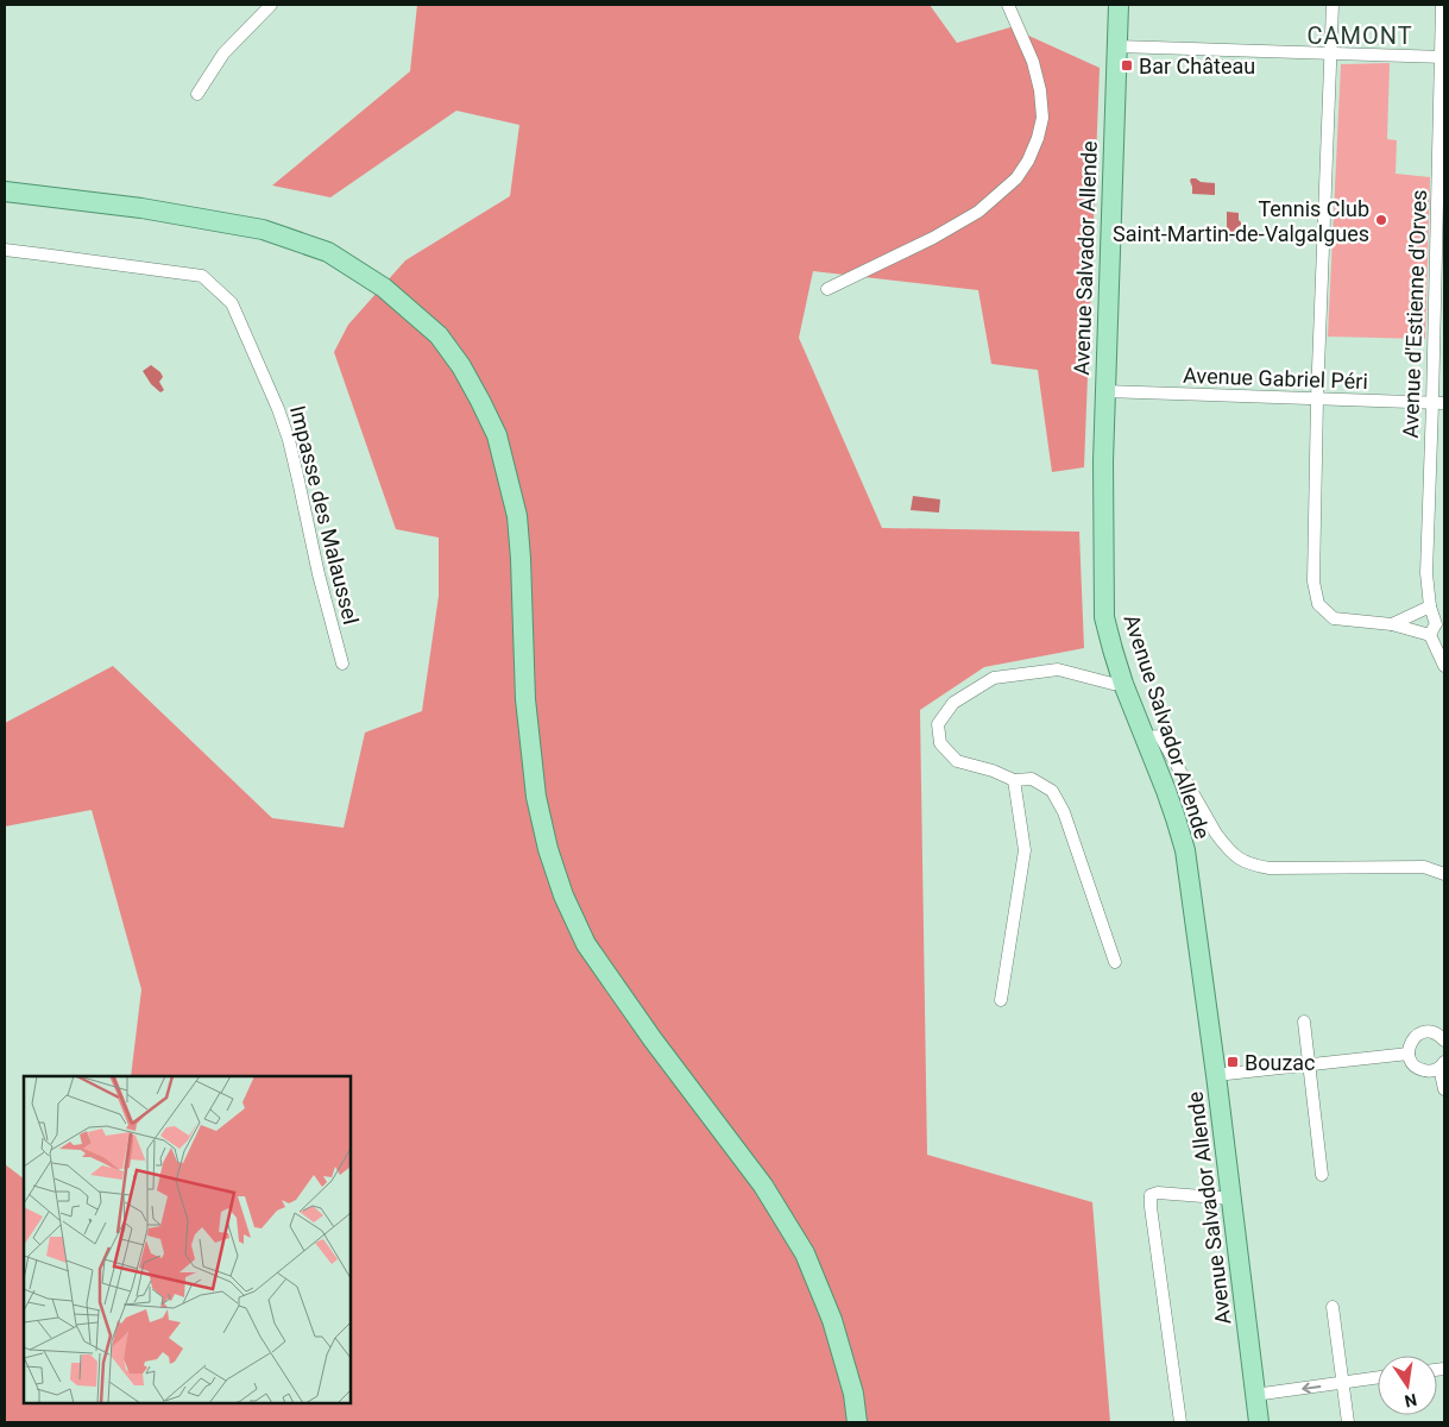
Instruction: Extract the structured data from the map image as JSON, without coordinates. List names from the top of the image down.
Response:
{
  "streets": {
    "main road": ["Avenue Salvador Allende"],
    "street": ["Avenue d'Estienne d'Orves", "Avenue Gabriel Péri", "Impasse des Malaussel"]
  },
  "crossings": [
    ["Avenue Salvador Allende", "Avenue Gabriel Péri"],
    ["Avenue d'Estienne d'Orves", "Avenue Gabriel Péri"]
  ],
  "districts": ["CAMONT"],
  "places": {
    "transit": ["Bar Château", "Bouzac"],
    "other": ["Tennis Club Saint-Martin-de-Valgalgues"]
  },
  "north": "bottom"
}
